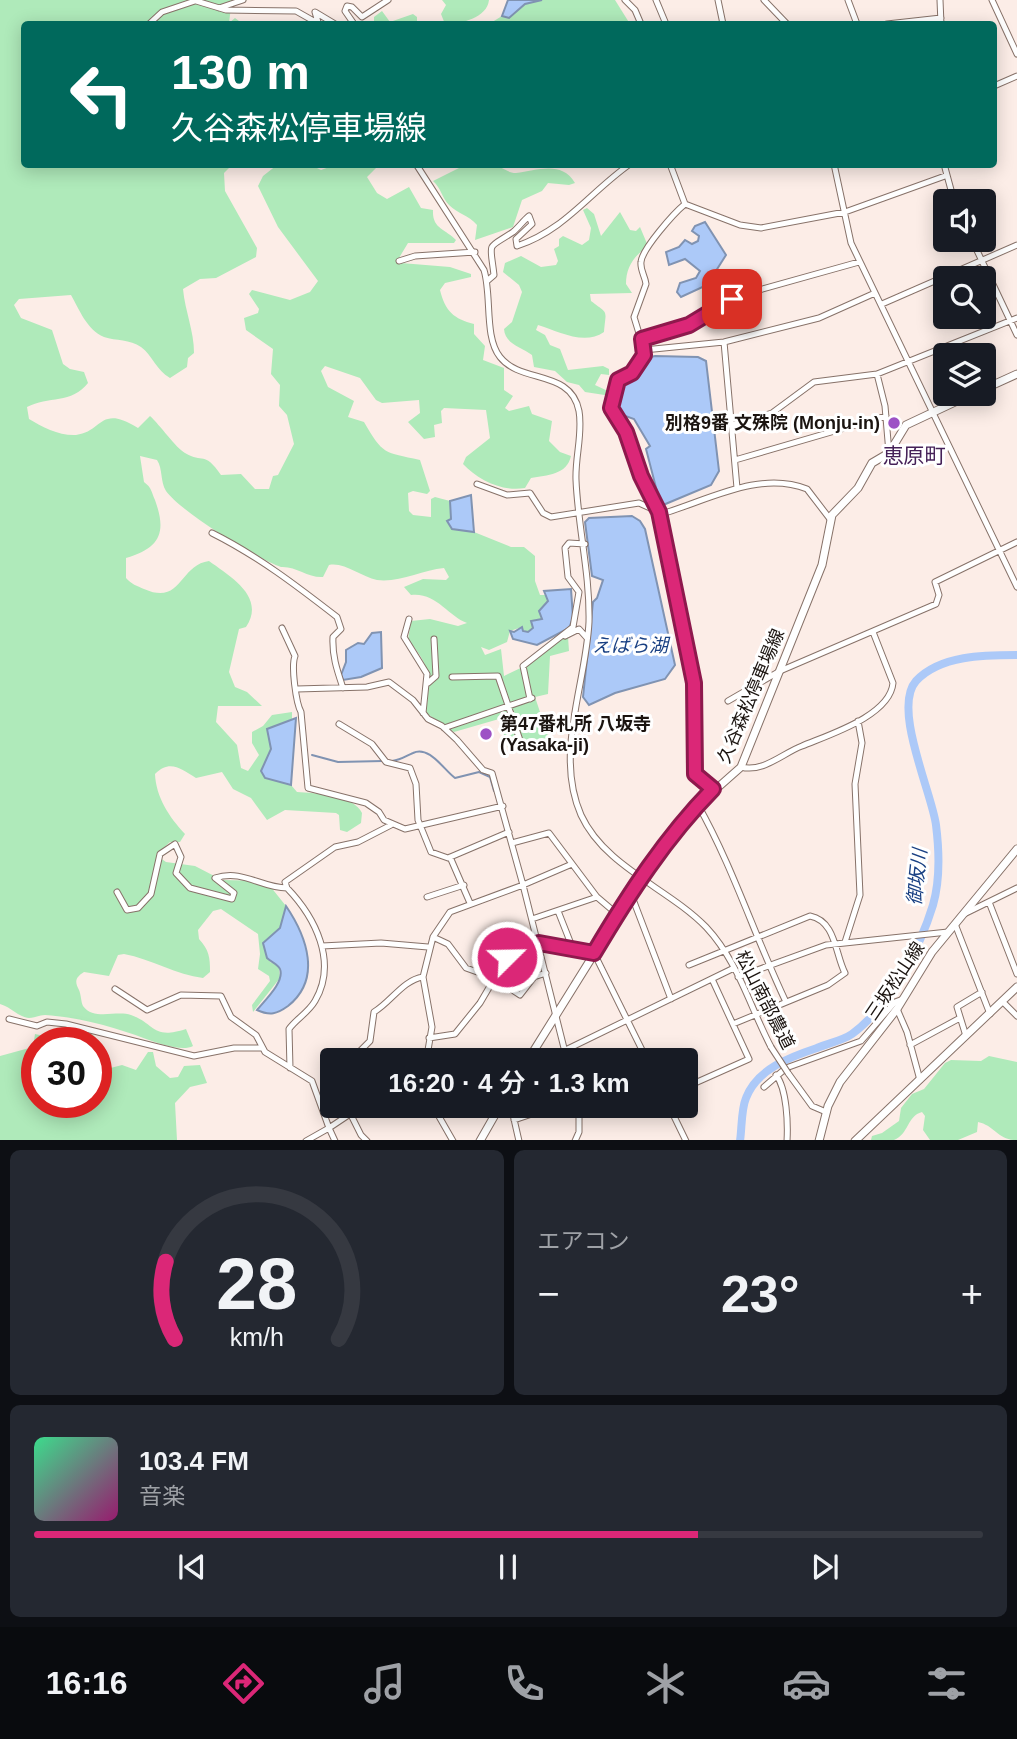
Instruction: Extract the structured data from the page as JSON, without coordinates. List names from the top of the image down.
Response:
{
  "streets": {
    "main road": ["久谷森松停車場線", "三坂松山線"],
    "street": ["松山南部農道"]
  },
  "crossings": [
    ["久谷森松停車場線", "松山南部農道"],
    ["三坂松山線", "松山南部農道"]
  ],
  "districts": ["恵原町"],
  "water": ["えばら湖", "御坂川"],
  "places": ["別格9番 文殊院 (Monju-in)", "第47番札所 八坂寺 (Yasaka-ji)"],
  "page": {
    "turn": ["130 m", "久谷森松停車場線"],
    "limit": "30",
    "trip": "16:20 · 4 分 · 1.3 km",
    "tile": "エアコン",
    "heat": ["−", "23°", "+"],
    "song": ["103.4 FM", "音楽"],
    "tabs": "16:16",
    "gauge": ["28", "km/h"]
  }
}
